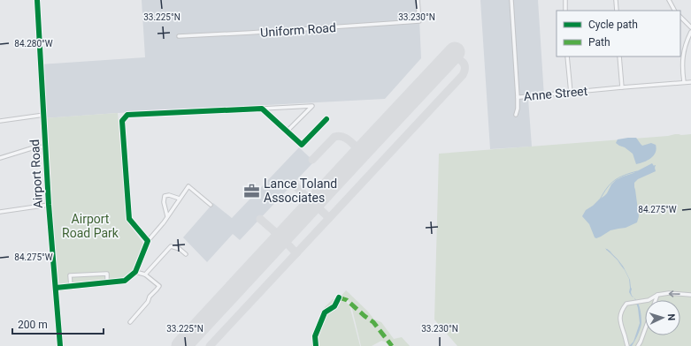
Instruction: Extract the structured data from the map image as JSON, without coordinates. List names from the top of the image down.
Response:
{
  "streets": {
    "street": ["Uniform Road", "Anne Street", "Airport Road"]
  },
  "parks": ["Airport Road Park"],
  "places": {
    "office": ["Lance Toland Associates"]
  },
  "legend": ["Cycle path", "Path"],
  "scale_bar": "200 m",
  "north": "right",
  "coordinates": [
    "33.225°N",
    "33.230°N",
    "84.280°W",
    "84.275°W"
  ]
}
